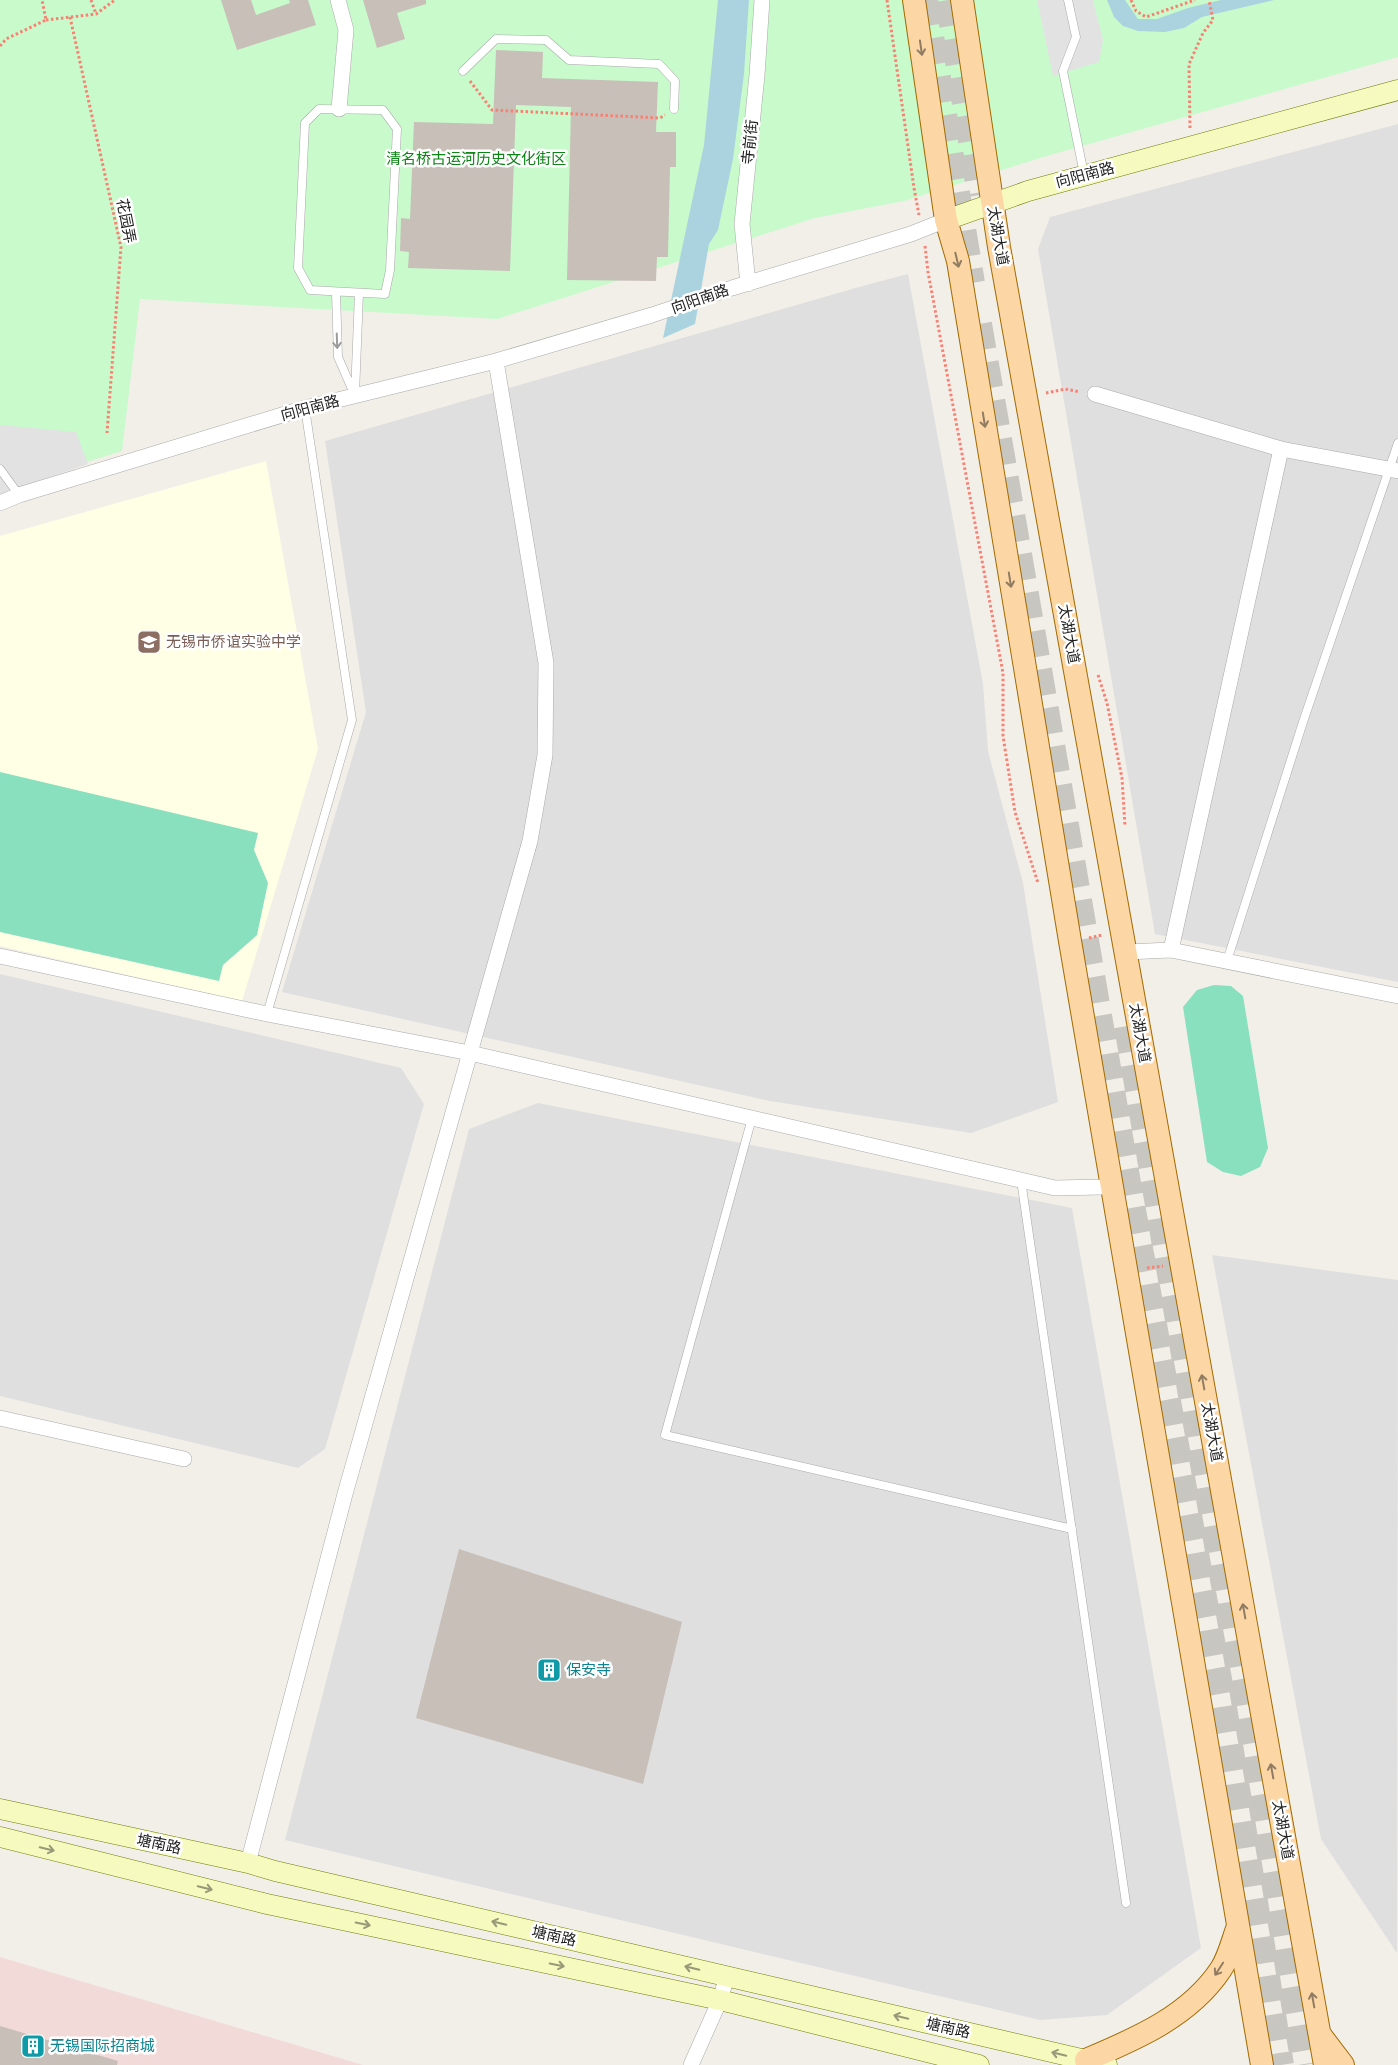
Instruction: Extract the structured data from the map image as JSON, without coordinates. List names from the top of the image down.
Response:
{
  "streets": {
    "main road": ["向阳南路", "太湖大道", "塘南路"],
    "street": ["寺前街"],
    "path": ["花园弄"]
  },
  "crossings": [
    ["寺前街", "向阳南路"],
    ["向阳南路", "太湖大道"]
  ],
  "parks": ["清名桥古运河历史文化街区"],
  "places": {
    "school or university": ["无锡市侨谊实验中学"],
    "building": ["保安寺", "无锡国际招商城"]
  }
}
